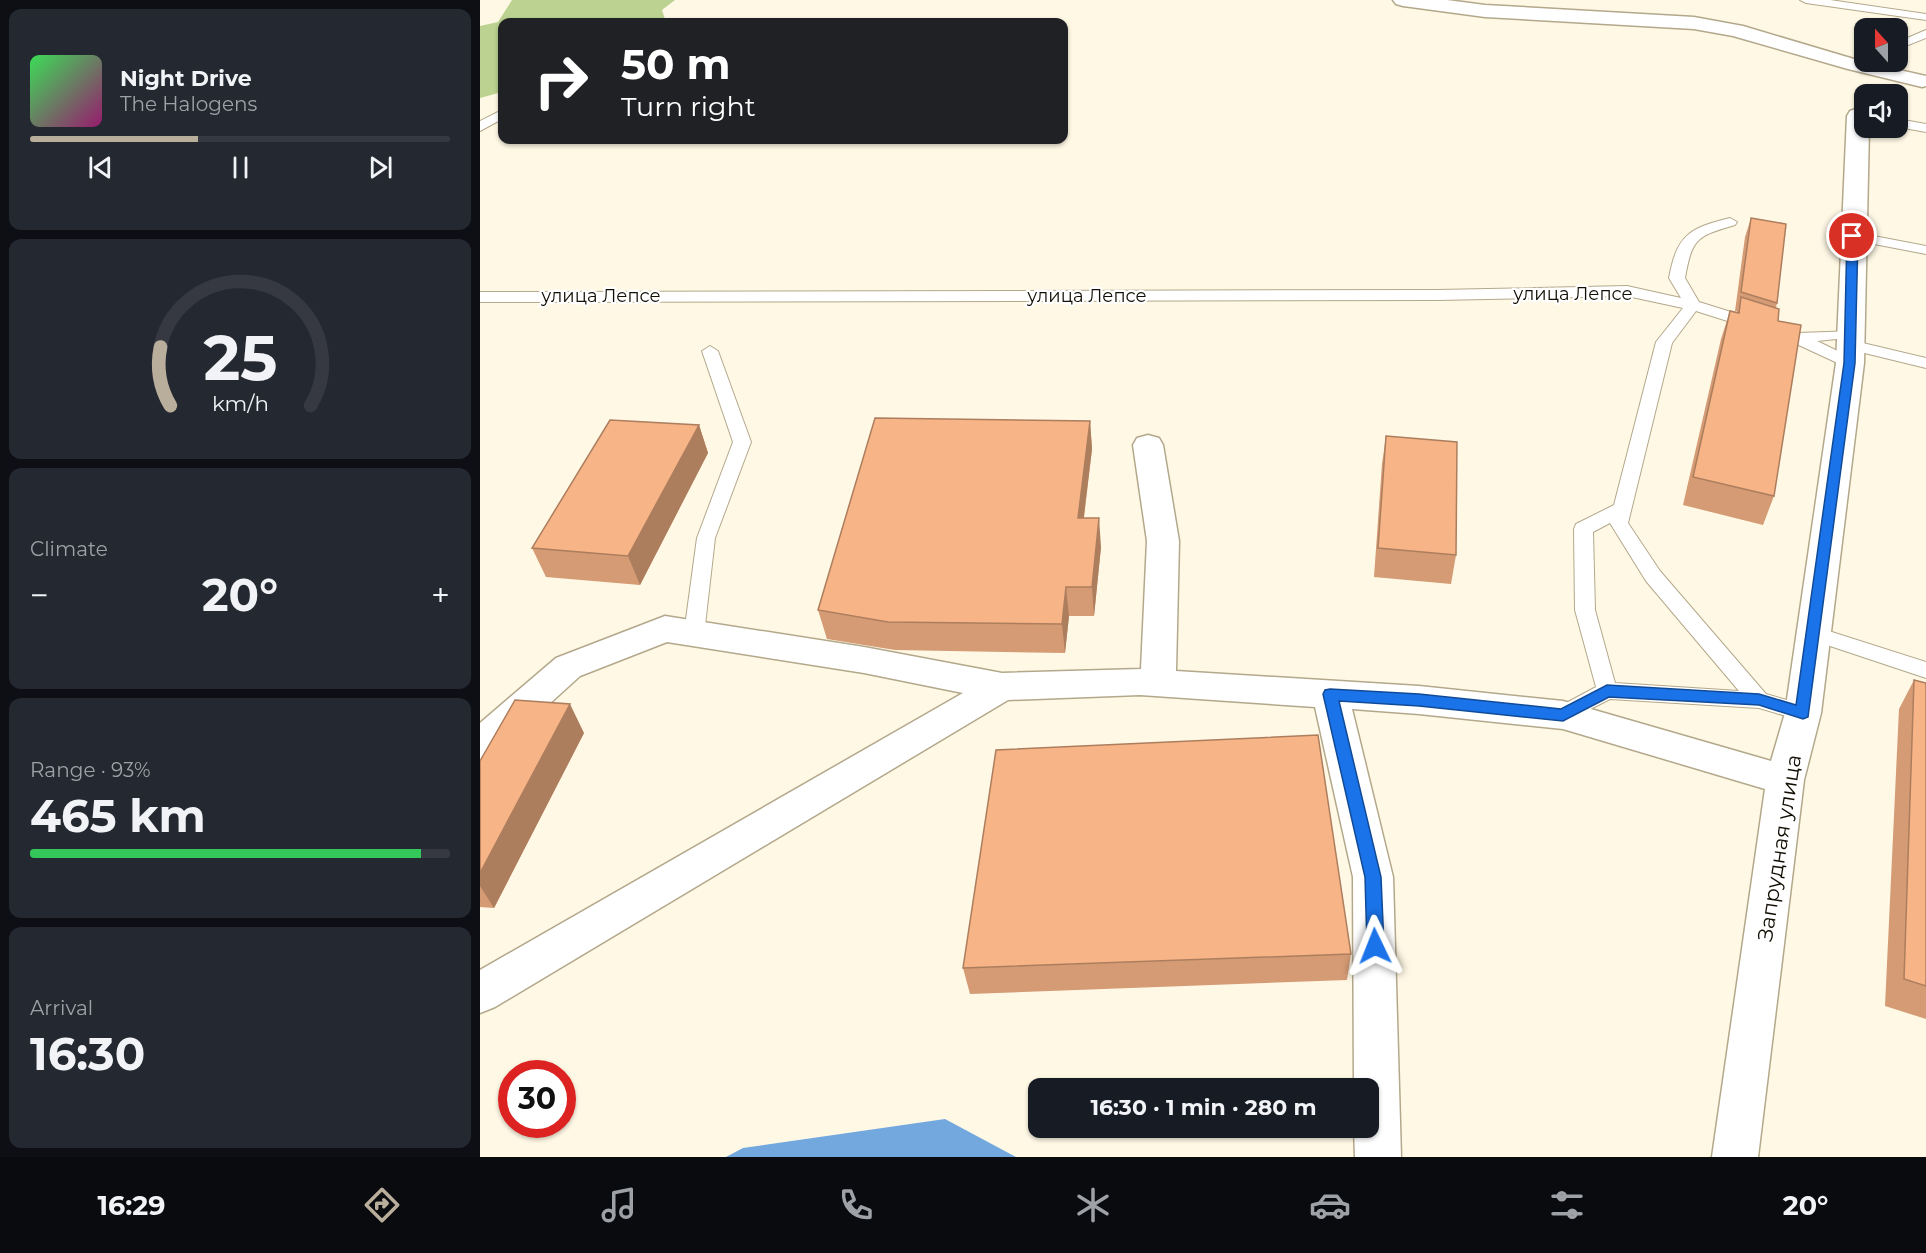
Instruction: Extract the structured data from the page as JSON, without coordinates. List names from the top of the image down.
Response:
{
  "streets": {
    "street": ["Запрудная улица"],
    "lane": ["улица Лепсе"]
  },
  "north": "top",
  "page": {
    "turn": ["50 m", "Turn right"],
    "song": ["Night Drive", "The Halogens"],
    "tile": [
      "Climate",
      ["Range · 93%", "465 km"],
      ["Arrival", "16:30"]
    ],
    "heat": ["−", "20°", "+"],
    "limit": "30",
    "trip": "16:30 · 1 min · 280 m",
    "tabs": ["16:29", "20°"],
    "gauge": ["25", "km/h"]
  }
}
